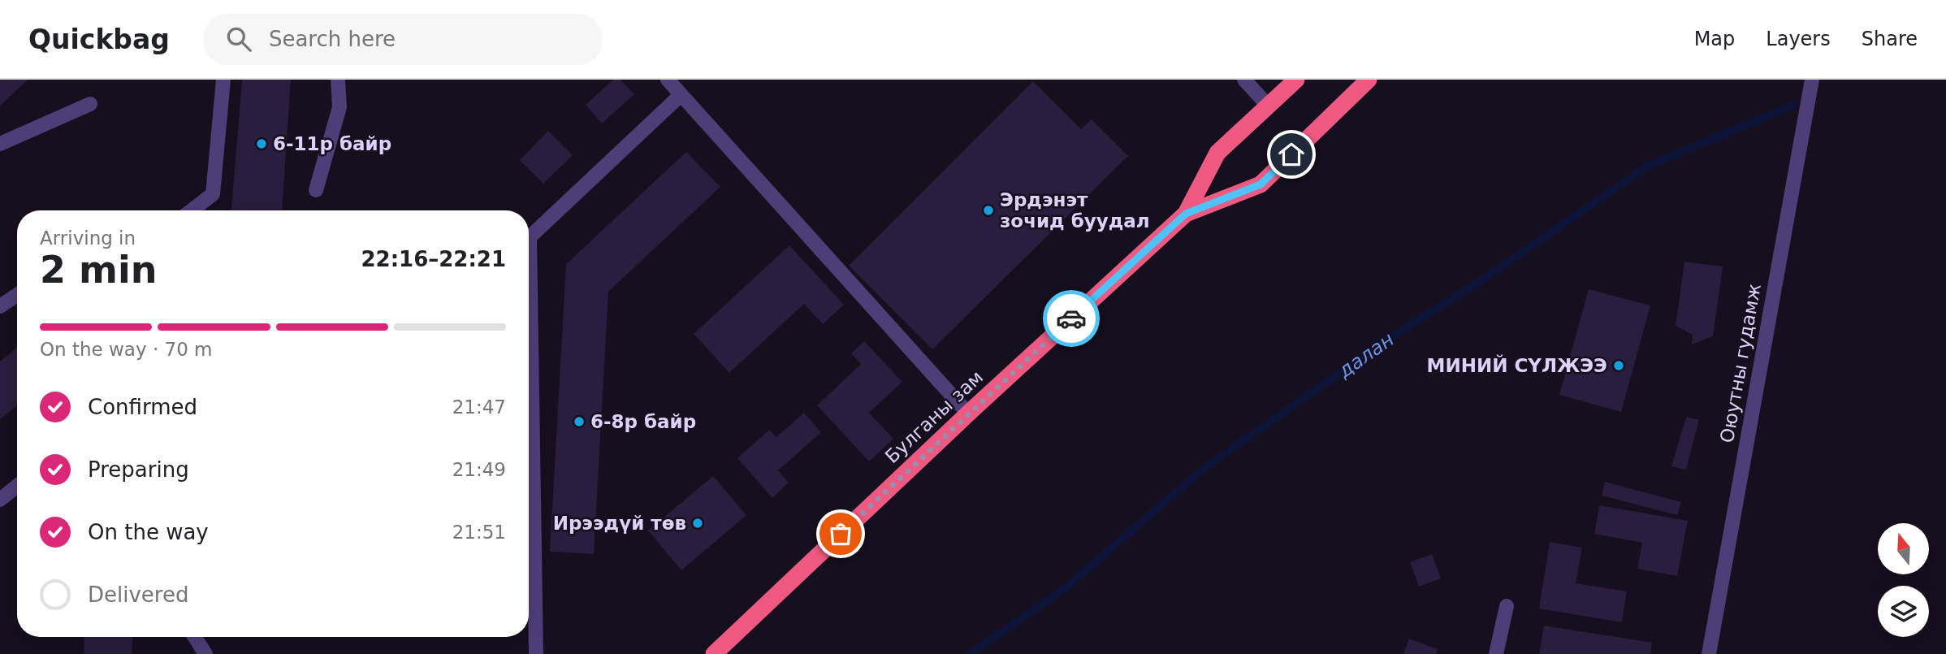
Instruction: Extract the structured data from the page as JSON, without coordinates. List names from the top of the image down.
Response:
{
  "streets": {
    "highway": ["Булганы зам"],
    "street": ["Оюутны гудамж"]
  },
  "water": ["далан"],
  "places": [
    "6-11р байр",
    "Эрдэнэт зочид буудал",
    "МИНИЙ СҮЛЖЭЭ",
    "6-8р байр",
    "Ирээдүй төв"
  ],
  "north": "top",
  "page": {
    "header": "Quickbag",
    "search": "Search here",
    "nav": ["Map", "Layers", "Share"],
    "heading": ["2 min", "Arriving in", "22:16–22:21"],
    "bar": "On the way · 70 m",
    "list": [
      ["Confirmed", "21:47"],
      ["Preparing", "21:49"],
      ["On the way", "21:51"],
      "Delivered"
    ]
  }
}
